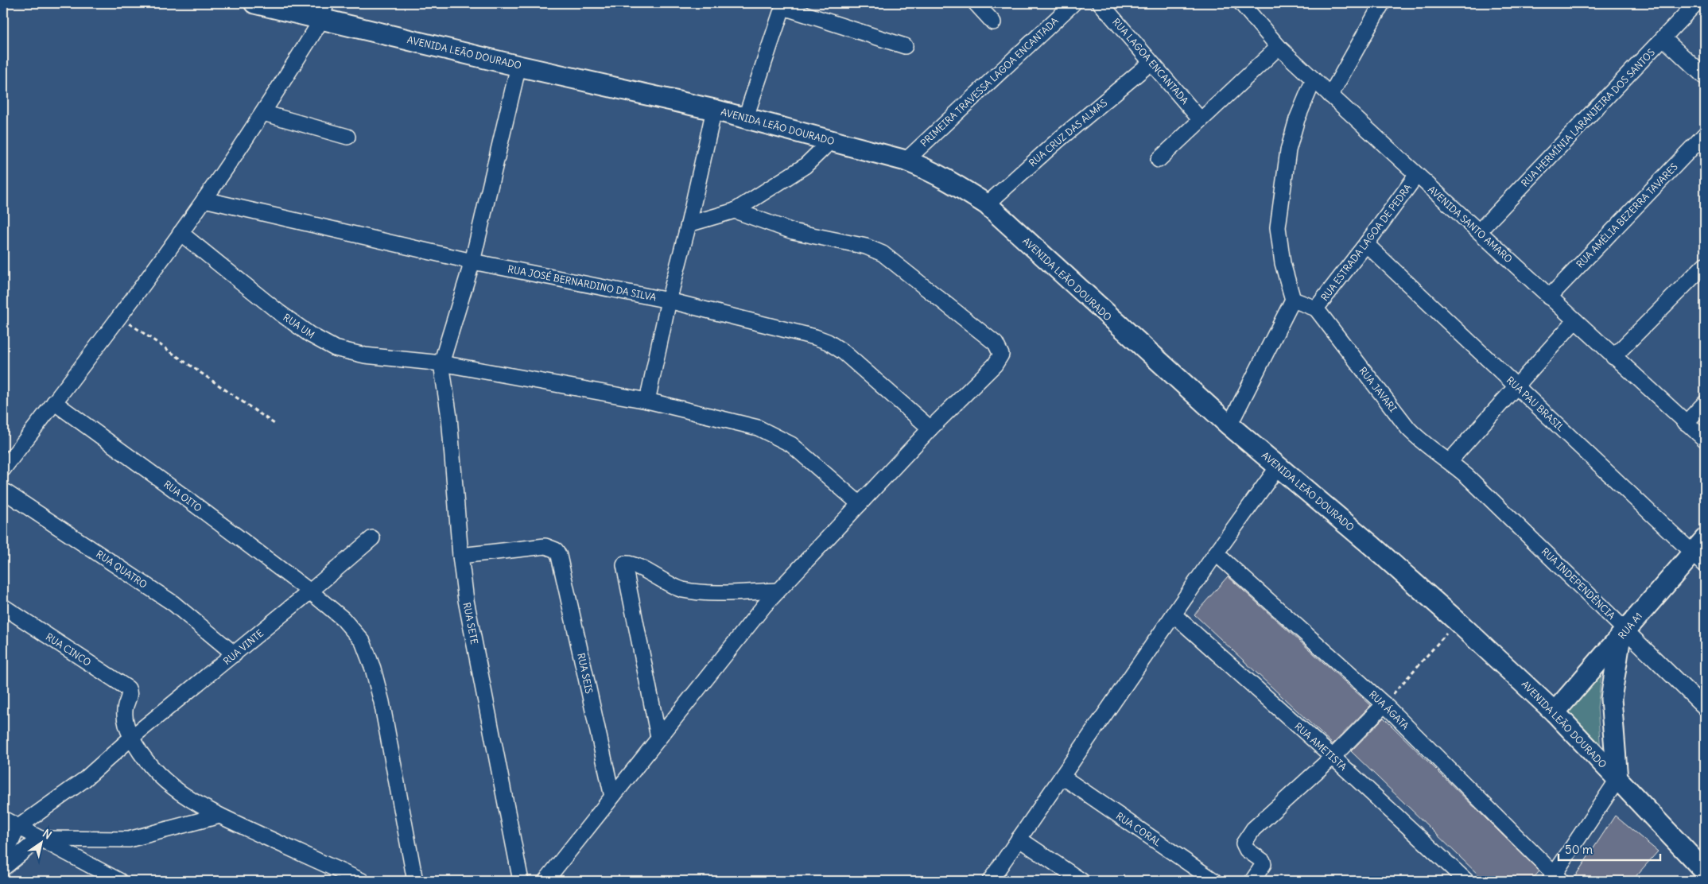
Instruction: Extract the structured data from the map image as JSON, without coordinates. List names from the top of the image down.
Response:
{
  "streets": {
    "main road": ["AVENIDA LEÃO DOURADO", "RUA A1"],
    "street": [
      "RUA LAGOA ENCANTADA",
      "PRIMEIRA TRAVESSA LAGOA ENCANTADA",
      "RUA HERMÍNIA LARANJEIRA DOS SANTOS",
      "RUA CRUZ DAS ALMAS",
      "RUA AMÉLIA BEZERRA TAVARES",
      "AVENIDA SANTO AMARO",
      "RUA ESTRADA LAGOA DE PEDRA",
      "RUA JOSÉ BERNARDINO DA SILVA",
      "RUA UM",
      "RUA JAVARI",
      "RUA PAU BRASIL",
      "RUA OITO",
      "RUA QUATRO",
      "RUA INDEPENDÊNCIA",
      "RUA SETE",
      "RUA VINTE",
      "RUA CINCO",
      "RUA SEIS",
      "RUA ÁGATA",
      "RUA AMETISTA",
      "RUA CORAL"
    ]
  },
  "crossings": [
    ["AVENIDA LEÃO DOURADO", "PRIMEIRA TRAVESSA LAGOA ENCANTADA"],
    ["AVENIDA LEÃO DOURADO", "RUA CRUZ DAS ALMAS"],
    ["AVENIDA LEÃO DOURADO", "RUA A1"],
    ["RUA LAGOA ENCANTADA", "RUA CRUZ DAS ALMAS"],
    ["RUA HERMÍNIA LARANJEIRA DOS SANTOS", "AVENIDA SANTO AMARO"],
    ["RUA AMÉLIA BEZERRA TAVARES", "AVENIDA SANTO AMARO"],
    ["AVENIDA SANTO AMARO", "RUA ESTRADA LAGOA DE PEDRA"],
    ["RUA ESTRADA LAGOA DE PEDRA", "RUA JAVARI"],
    ["RUA ESTRADA LAGOA DE PEDRA", "RUA PAU BRASIL"],
    ["RUA UM", "RUA SETE"],
    ["RUA JAVARI", "RUA INDEPENDÊNCIA"],
    ["RUA PAU BRASIL", "RUA A1"],
    ["RUA OITO", "RUA VINTE"],
    ["RUA QUATRO", "RUA VINTE"],
    ["RUA INDEPENDÊNCIA", "RUA A1"],
    ["RUA SETE", "RUA SEIS"],
    ["RUA VINTE", "RUA CINCO"]
  ],
  "scale_bar": "50 m",
  "north": "top right"
}
